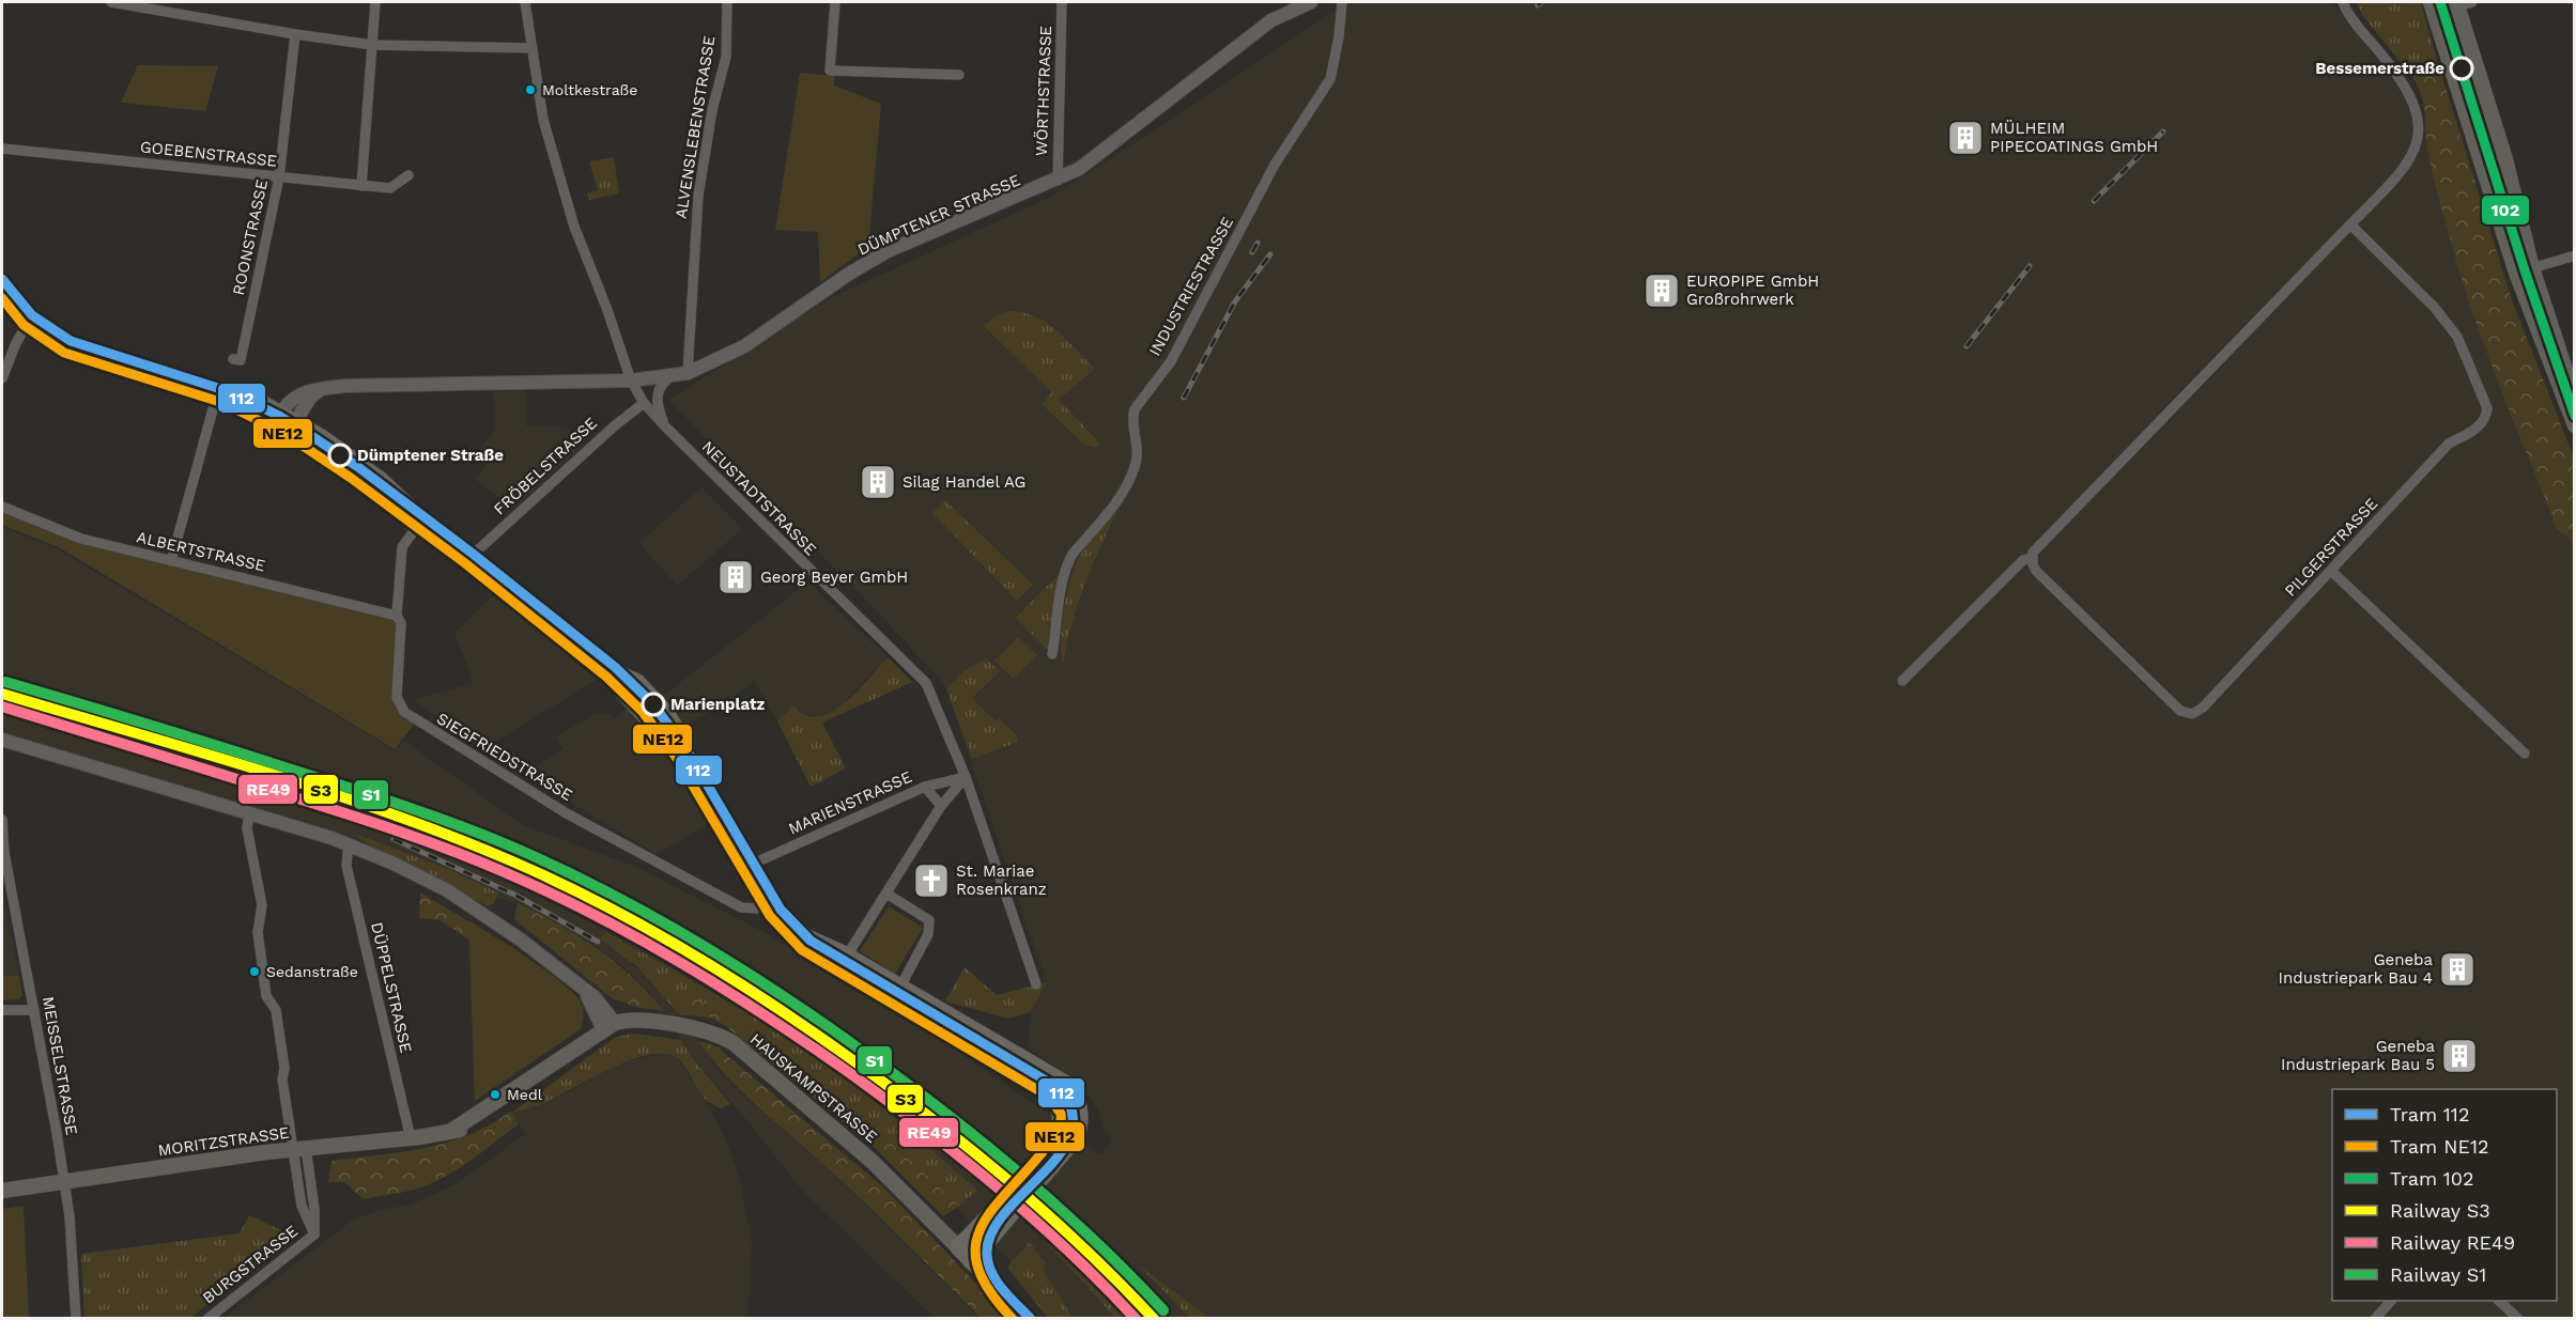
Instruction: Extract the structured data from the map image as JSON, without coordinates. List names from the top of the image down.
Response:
{
  "streets": {
    "main road": ["HAUSKAMPSTRASSE", "MORITZSTRASSE"],
    "street": [
      "WÖRTHSTRASSE",
      "ALVENSLEBENSTRASSE",
      "GOEBENSTRASSE",
      "DÜMPTENER STRASSE",
      "ROONSTRASSE",
      "INDUSTRIESTRASSE",
      "FRÖBELSTRASSE",
      "NEUSTADTSTRASSE",
      "PILGERSTRASSE",
      "ALBERTSTRASSE",
      "SIEGFRIEDSTRASSE",
      "MARIENSTRASSE",
      "DÜPPELSTRASSE",
      "MEISSELSTRASSE",
      "BURGSTRASSE"
    ]
  },
  "crossings": [
    ["WÖRTHSTRASSE", "DÜMPTENER STRASSE"],
    ["ALVENSLEBENSTRASSE", "DÜMPTENER STRASSE"],
    ["GOEBENSTRASSE", "ROONSTRASSE"],
    ["DÜMPTENER STRASSE", "NEUSTADTSTRASSE"],
    ["FRÖBELSTRASSE", "NEUSTADTSTRASSE"],
    ["NEUSTADTSTRASSE", "MARIENSTRASSE"],
    ["ALBERTSTRASSE", "SIEGFRIEDSTRASSE"],
    ["DÜPPELSTRASSE", "MORITZSTRASSE"],
    ["MEISSELSTRASSE", "MORITZSTRASSE"],
    ["HAUSKAMPSTRASSE", "MORITZSTRASSE"],
    ["MORITZSTRASSE", "BURGSTRASSE"]
  ],
  "places": {
    "other": [
      "Bessemerstraße",
      "Moltkestraße",
      "Dümptener Straße",
      "Marienplatz",
      "Sedanstraße",
      "Medl"
    ],
    "building": [
      "MÜLHEIM PIPECOATINGS GmbH",
      "EUROPIPE GmbH Großrohrwerk",
      "Silag Handel AG",
      "Georg Beyer GmbH",
      "Geneba Industriepark Bau 4",
      "Geneba Industriepark Bau 5"
    ],
    "church": ["St. Mariae Rosenkranz"]
  },
  "lines": [
    "tram line 102",
    "tram line 112",
    "tram line NE12",
    "rail line S1",
    "rail line S3",
    "rail line RE49"
  ],
  "legend": [
    "Tram 112",
    "Tram NE12",
    "Tram 102",
    "Railway S3",
    "Railway RE49",
    "Railway S1"
  ]
}
